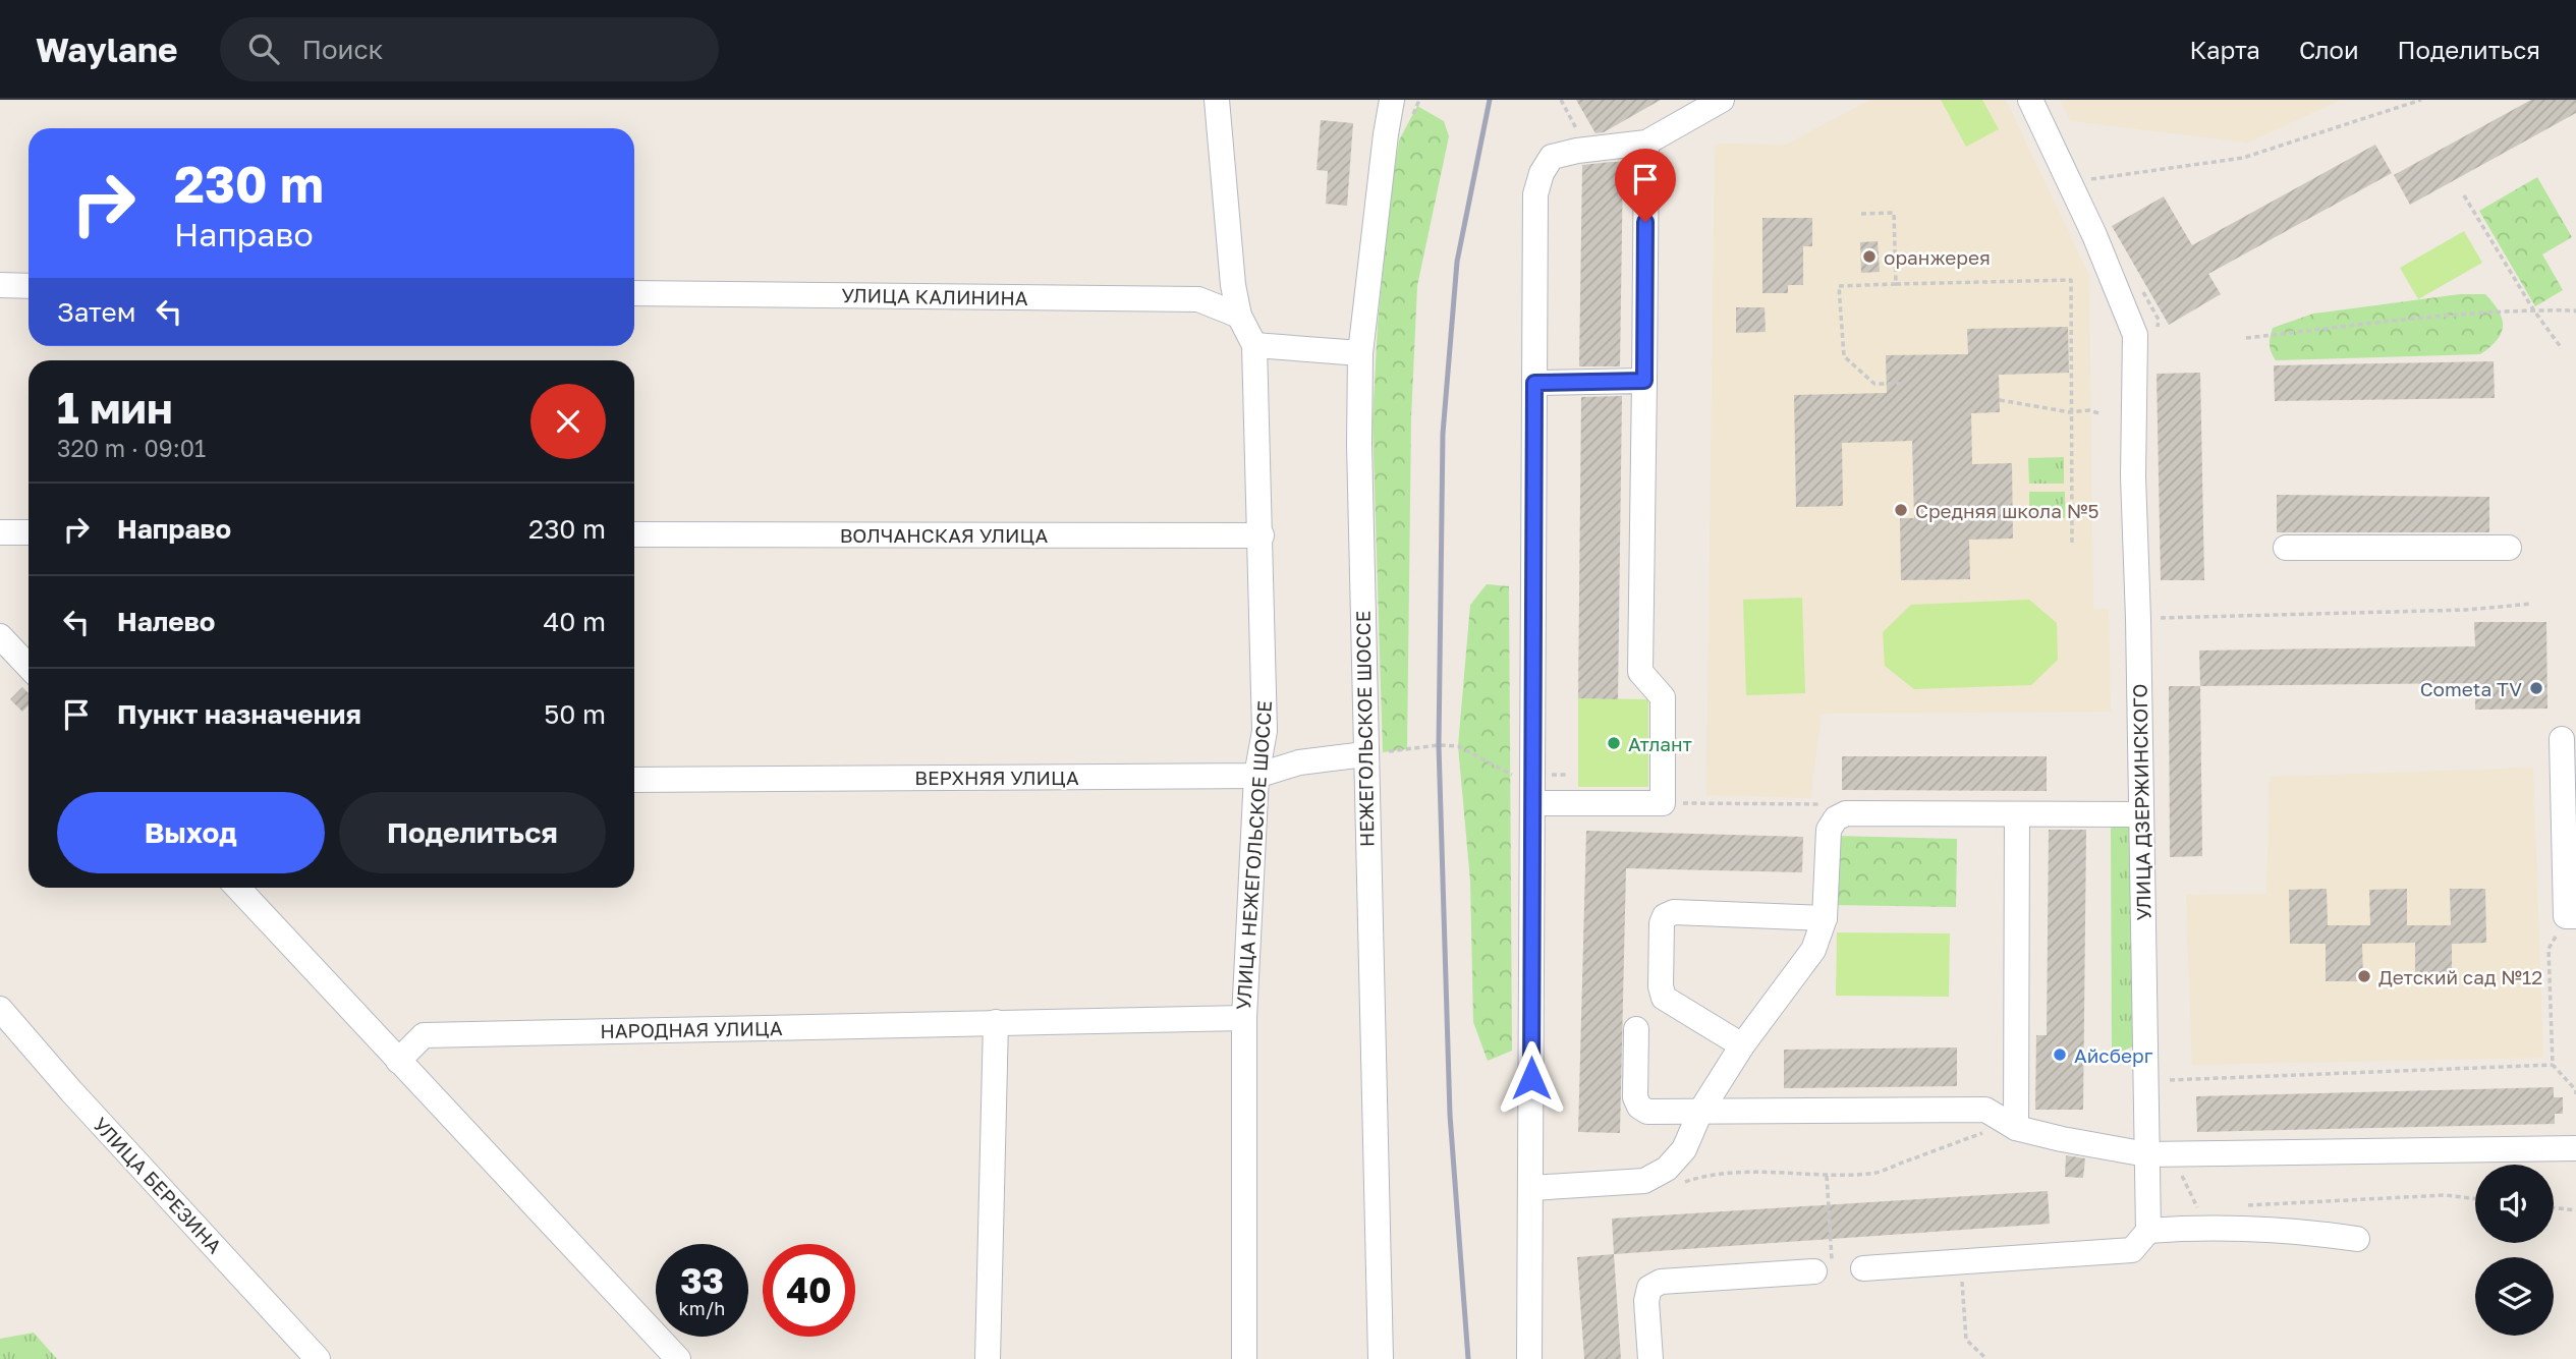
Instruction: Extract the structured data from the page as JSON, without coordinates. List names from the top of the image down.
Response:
{
  "streets": {
    "street": [
      "УЛИЦА КАЛИНИНА",
      "ВОЛЧАНСКАЯ УЛИЦА",
      "НЕЖЕГОЛЬСКОЕ ШОССЕ",
      "ВЕРХНЯЯ УЛИЦА",
      "УЛИЦА ДЗЕРЖИНСКОГО",
      "УЛИЦА НЕЖЕГОЛЬСКОЕ ШОССЕ",
      "НАРОДНАЯ УЛИЦА",
      "УЛИЦА БЕРЕЗИНА"
    ]
  },
  "crossings": [
    ["УЛИЦА КАЛИНИНА", "УЛИЦА НЕЖЕГОЛЬСКОЕ ШОССЕ"],
    ["ВОЛЧАНСКАЯ УЛИЦА", "УЛИЦА НЕЖЕГОЛЬСКОЕ ШОССЕ"],
    ["НЕЖЕГОЛЬСКОЕ ШОССЕ", "ВЕРХНЯЯ УЛИЦА"],
    ["ВЕРХНЯЯ УЛИЦА", "УЛИЦА НЕЖЕГОЛЬСКОЕ ШОССЕ"],
    ["УЛИЦА НЕЖЕГОЛЬСКОЕ ШОССЕ", "НАРОДНАЯ УЛИЦА"]
  ],
  "places": [
    "оранжерея",
    "Средняя школа №5",
    "Cometa TV",
    "Атлант",
    "Детский сад №12",
    "Айсберг"
  ],
  "page": {
    "header": "Waylane",
    "search": "Поиск",
    "nav": ["Карта", "Слои", "Поделиться"],
    "turn": ["230 m", "Направо"],
    "then": "Затем",
    "heading": ["1 мин", "320 m · 09:01"],
    "list": [
      {
        "name": "Направо",
        "value": "230 m"
      },
      {
        "name": "Налево",
        "value": "40 m"
      },
      {
        "name": "Пункт назначения",
        "value": "50 m"
      }
    ],
    "buttons": ["Выход", "Поделиться"],
    "speed": "33 km/h",
    "limit": "40"
  }
}
